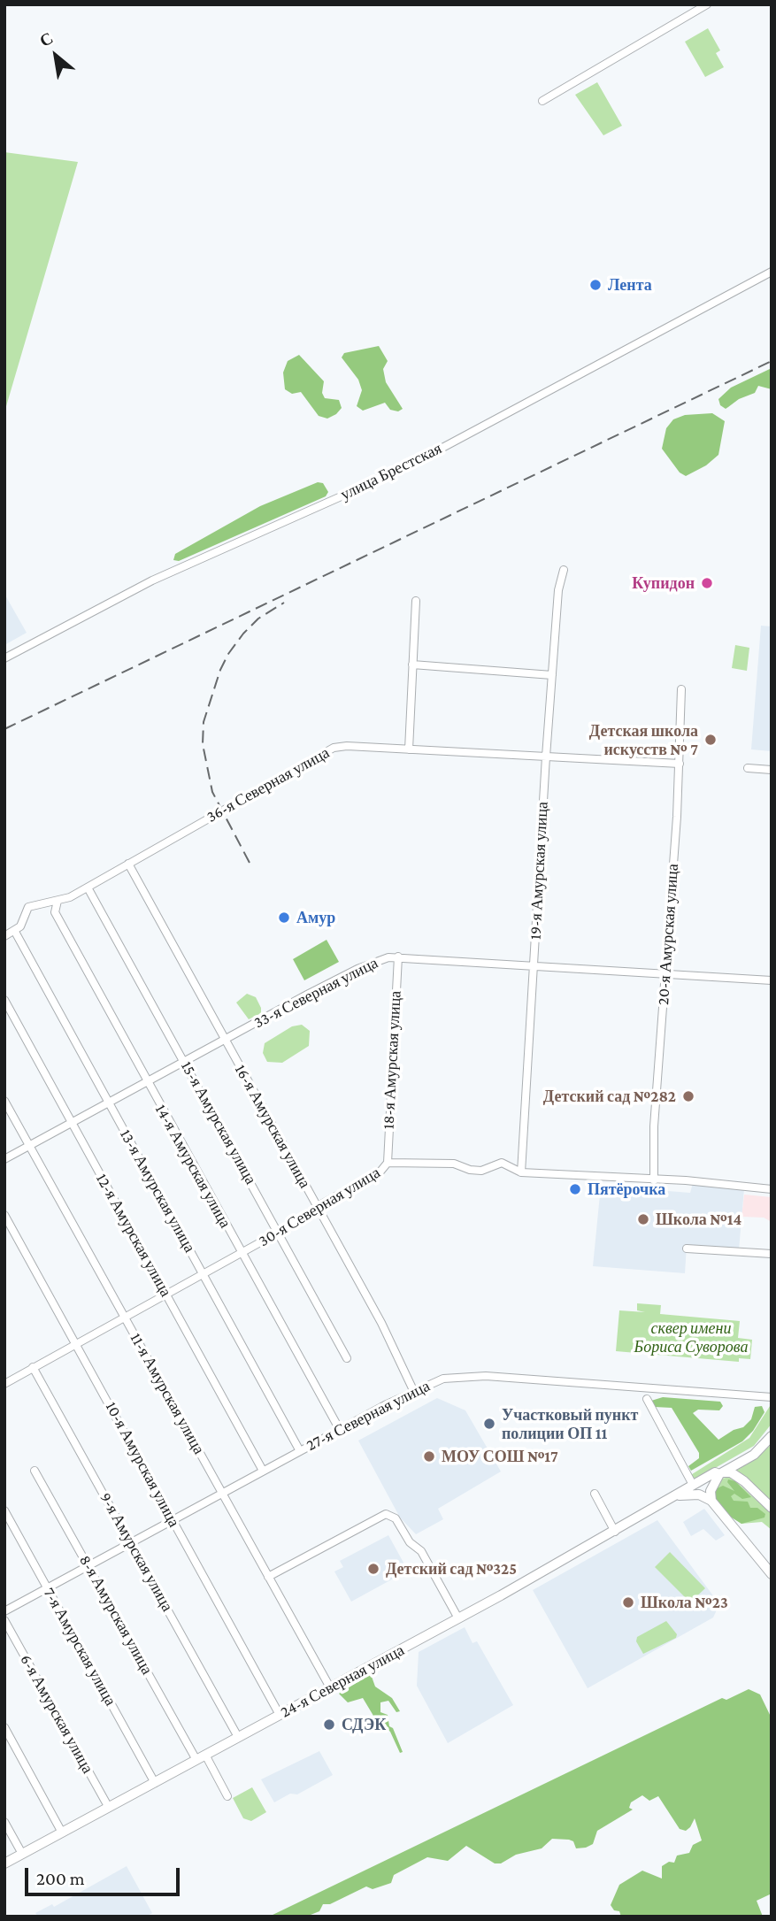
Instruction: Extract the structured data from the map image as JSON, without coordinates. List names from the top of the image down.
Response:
{
  "streets": {
    "main road": ["24-я Северная улица"],
    "street": [
      "улица Брестская",
      "36-я Северная улица",
      "19-я Амурская улица",
      "20-я Амурская улица",
      "33-я Северная улица",
      "18-я Амурская улица",
      "15-я Амурская улица",
      "16-я Амурская улица",
      "14-я Амурская улица",
      "13-я Амурская улица",
      "30-я Северная улица",
      "12-я Амурская улица",
      "11-я Амурская улица",
      "27-я Северная улица",
      "10-я Амурская улица",
      "9-я Амурская улица",
      "8-я Амурская улица",
      "7-я Амурская улица",
      "6-я Амурская улица"
    ]
  },
  "crossings": [
    ["36-я Северная улица", "19-я Амурская улица"],
    ["36-я Северная улица", "20-я Амурская улица"],
    ["36-я Северная улица", "15-я Амурская улица"],
    ["36-я Северная улица", "16-я Амурская улица"],
    ["36-я Северная улица", "14-я Амурская улица"],
    ["36-я Северная улица", "13-я Амурская улица"],
    ["19-я Амурская улица", "33-я Северная улица"],
    ["19-я Амурская улица", "30-я Северная улица"],
    ["20-я Амурская улица", "33-я Северная улица"],
    ["20-я Амурская улица", "30-я Северная улица"],
    ["33-я Северная улица", "18-я Амурская улица"],
    ["33-я Северная улица", "15-я Амурская улица"],
    ["33-я Северная улица", "16-я Амурская улица"],
    ["33-я Северная улица", "14-я Амурская улица"],
    ["33-я Северная улица", "13-я Амурская улица"],
    ["33-я Северная улица", "12-я Амурская улица"],
    ["33-я Северная улица", "11-я Амурская улица"],
    ["18-я Амурская улица", "30-я Северная улица"],
    ["15-я Амурская улица", "30-я Северная улица"],
    ["16-я Амурская улица", "30-я Северная улица"],
    ["16-я Амурская улица", "27-я Северная улица"],
    ["14-я Амурская улица", "30-я Северная улица"],
    ["14-я Амурская улица", "27-я Северная улица"],
    ["13-я Амурская улица", "30-я Северная улица"],
    ["13-я Амурская улица", "27-я Северная улица"],
    ["30-я Северная улица", "12-я Амурская улица"],
    ["30-я Северная улица", "11-я Амурская улица"],
    ["30-я Северная улица", "10-я Амурская улица"],
    ["30-я Северная улица", "9-я Амурская улица"],
    ["12-я Амурская улица", "27-я Северная улица"],
    ["11-я Амурская улица", "27-я Северная улица"],
    ["11-я Амурская улица", "24-я Северная улица"],
    ["27-я Северная улица", "10-я Амурская улица"],
    ["27-я Северная улица", "9-я Амурская улица"],
    ["27-я Северная улица", "8-я Амурская улица"],
    ["27-я Северная улица", "7-я Амурская улица"],
    ["10-я Амурская улица", "24-я Северная улица"],
    ["9-я Амурская улица", "24-я Северная улица"],
    ["8-я Амурская улица", "24-я Северная улица"],
    ["7-я Амурская улица", "24-я Северная улица"],
    ["24-я Северная улица", "6-я Амурская улица"]
  ],
  "parks": ["сквер имени Бориса Суворова"],
  "places": [
    "Лента",
    "Купидон",
    "Детская школа искусств № 7",
    "Амур",
    "Детский сад №282",
    "Пятёрочка",
    "Школа №14",
    "Участковый пункт полиции ОП 11",
    "МОУ СОШ №17",
    "Детский сад №325",
    "Школа №23",
    "СДЭК"
  ],
  "scale_bar": "200 m",
  "north": "top left"
}
